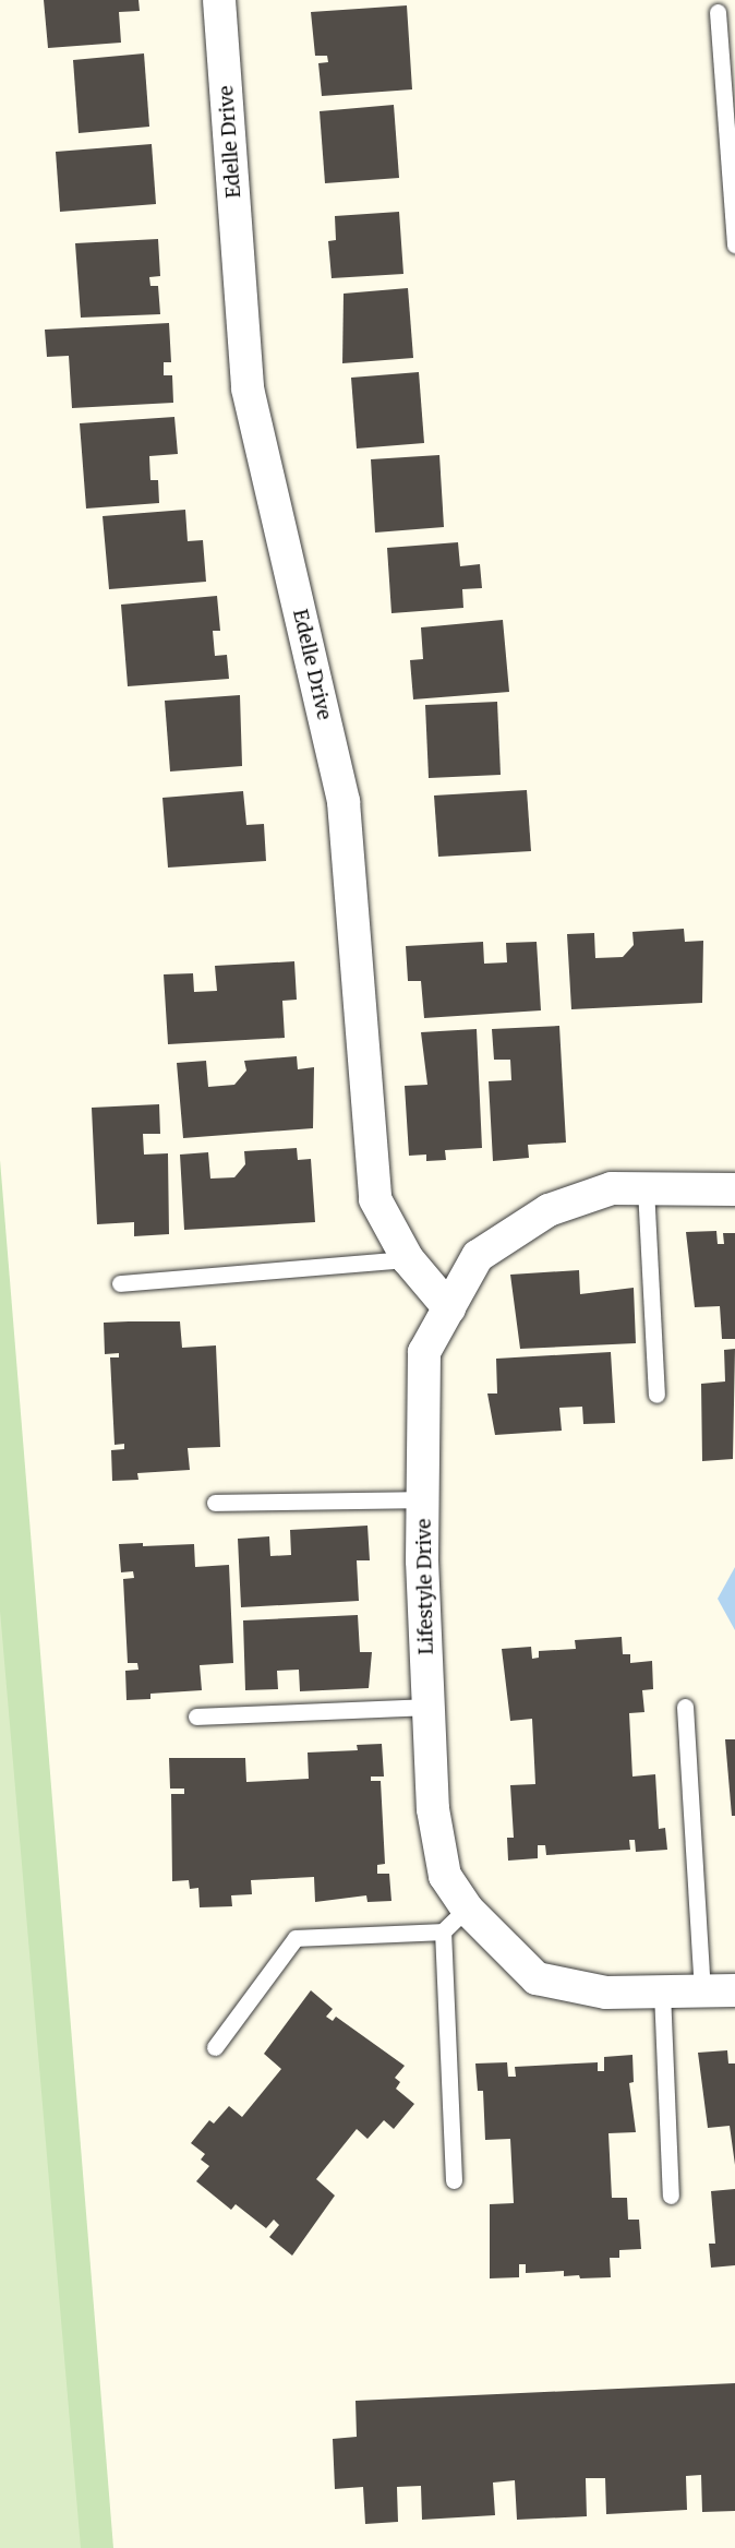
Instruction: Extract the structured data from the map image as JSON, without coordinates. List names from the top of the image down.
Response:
{
  "streets": {
    "street": ["Edelle Drive", "Lifestyle Drive"]
  },
  "crossings": [
    ["Edelle Drive", "Lifestyle Drive"]
  ]
}
